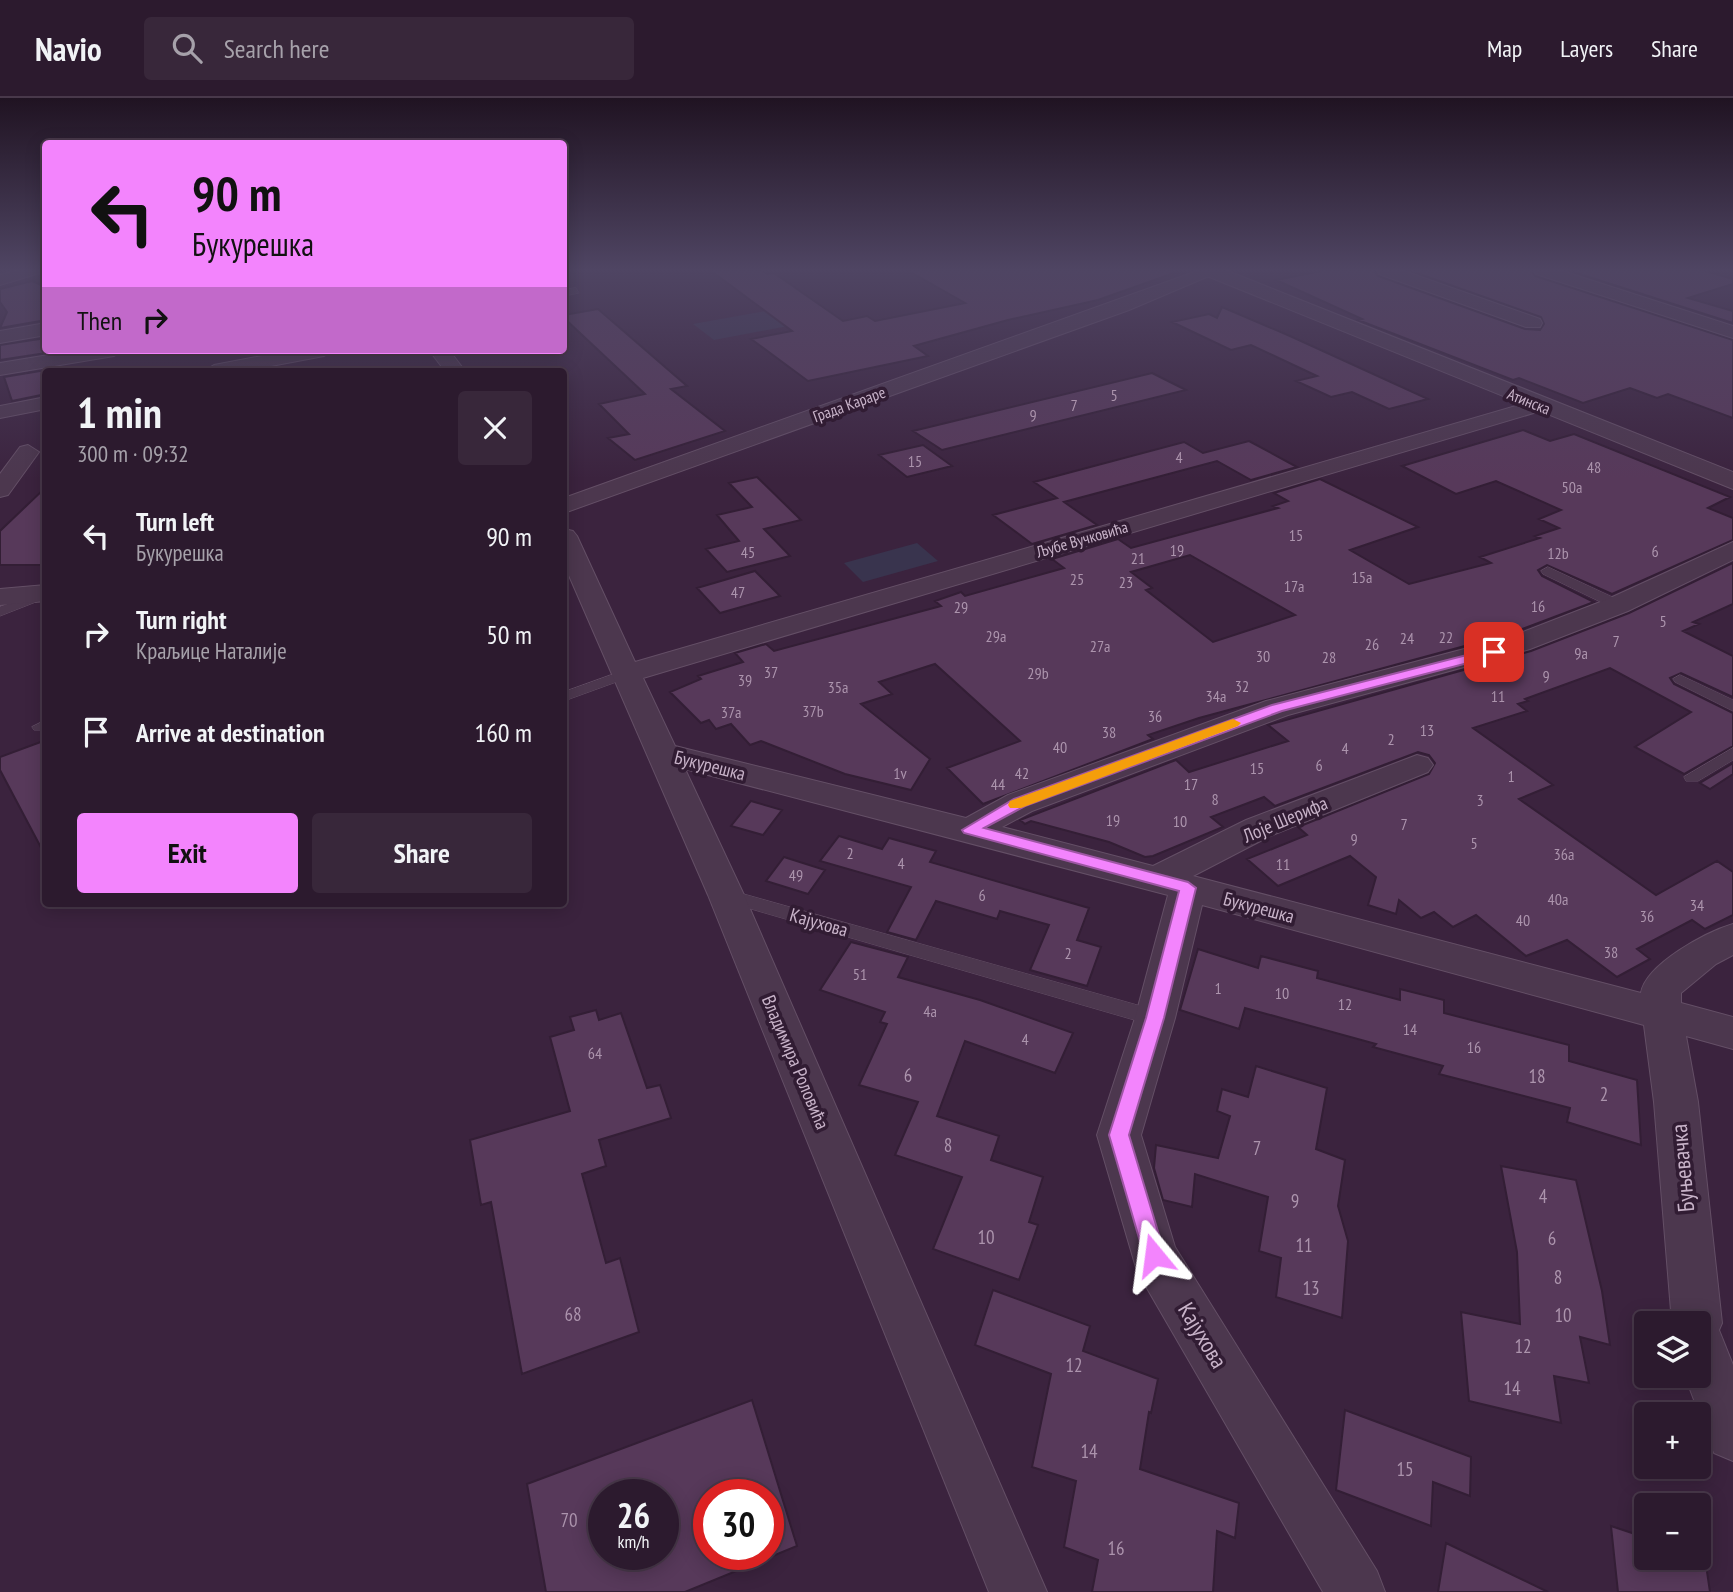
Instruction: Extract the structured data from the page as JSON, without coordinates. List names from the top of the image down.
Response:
{
  "streets": {
    "street": [
      "Атинска",
      "Града Караре",
      "Љубе Вучковића",
      "Букурешка",
      "Лоје Шерифа",
      "Кајухова",
      "Владимира Роловића",
      "Буњевачка"
    ]
  },
  "crossings": [
    ["Атинска", "Љубе Вучковића"],
    ["Љубе Вучковића", "Владимира Роловића"],
    ["Букурешка", "Лоје Шерифа"],
    ["Букурешка", "Кајухова"],
    ["Букурешка", "Владимира Роловића"],
    ["Букурешка", "Буњевачка"],
    ["Лоје Шерифа", "Кајухова"],
    ["Кајухова", "Владимира Роловића"]
  ],
  "house_numbers": [
    "5",
    "7",
    "9",
    "4",
    "15",
    "48",
    "50a",
    "15",
    "19",
    "6",
    "45",
    "12b",
    "21",
    "15a",
    "25",
    "23",
    "17a",
    "47",
    "16",
    "29",
    "5",
    "29a",
    "22",
    "24",
    "7",
    "26",
    "27a",
    "9a",
    "30",
    "28",
    "37",
    "29b",
    "9",
    "39",
    "32",
    "35a",
    "34a",
    "11",
    "37b",
    "37a",
    "36",
    "13",
    "38",
    "2",
    "40",
    "4",
    "6",
    "15",
    "1v",
    "42",
    "1",
    "44",
    "17",
    "8",
    "3",
    "19",
    "10",
    "7",
    "9",
    "5",
    "2",
    "36a",
    "4",
    "11",
    "49",
    "6",
    "40a",
    "34",
    "36",
    "40",
    "38",
    "2",
    "51",
    "1",
    "10",
    "12",
    "4a",
    "14",
    "4",
    "16",
    "64",
    "6",
    "18",
    "2",
    "8",
    "7",
    "4",
    "9",
    "10",
    "6",
    "11",
    "8",
    "13",
    "68",
    "10",
    "12",
    "12",
    "14",
    "14",
    "15",
    "70",
    "16"
  ],
  "page": {
    "header": "Navio",
    "search": "Search here",
    "nav": ["Map", "Layers", "Share"],
    "turn": ["90 m", "Букурешка"],
    "then": "Then",
    "heading": ["1 min", "300 m · 09:32"],
    "list": [
      {
        "name": "Turn left",
        "note": "Букурешка",
        "value": "90 m"
      },
      {
        "name": "Turn right",
        "note": "Краљице Наталије",
        "value": "50 m"
      },
      {
        "name": "Arrive at destination",
        "value": "160 m"
      }
    ],
    "buttons": ["Exit", "Share"],
    "map_buttons": ["+", "−"],
    "speed": "26 km/h",
    "limit": "30"
  }
}
